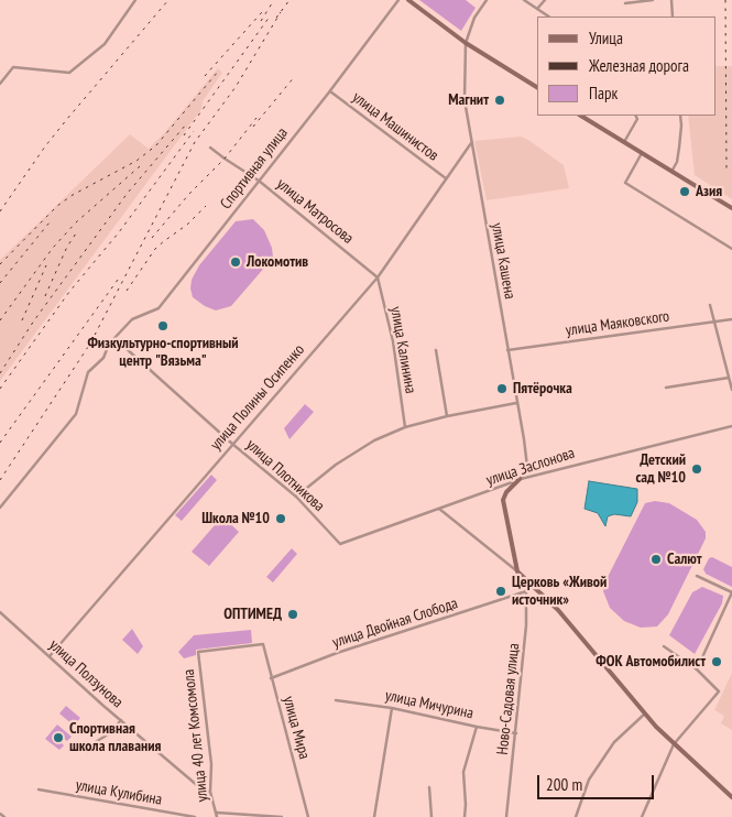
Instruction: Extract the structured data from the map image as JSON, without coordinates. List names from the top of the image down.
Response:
{
  "streets": {
    "street": [
      "улица Машинистов",
      "Спортивная улица",
      "улица Матросова",
      "улица Кашена",
      "улица Маяковского",
      "улица Калинина",
      "улица Полины Осипенко",
      "улица Заслонова",
      "улица Плотникова",
      "улица Двойная Слобода",
      "улица Ползунова",
      "Ново-Садовая улица",
      "улица Мичурина",
      "улица Мира",
      "улица 40 лет Комсомола",
      "улица Кулибина"
    ]
  },
  "crossings": [
    ["улица Машинистов", "Спортивная улица"],
    ["улица Машинистов", "улица Полины Осипенко"],
    ["Спортивная улица", "улица Матросова"],
    ["Спортивная улица", "улица Плотникова"],
    ["улица Матросова", "улица Калинина"],
    ["улица Матросова", "улица Полины Осипенко"],
    ["улица Кашена", "улица Маяковского"],
    ["улица Кашена", "улица Полины Осипенко"],
    ["улица Кашена", "улица Заслонова"],
    ["улица Калинина", "улица Полины Осипенко"],
    ["улица Полины Осипенко", "улица Плотникова"],
    ["улица Полины Осипенко", "улица Ползунова"],
    ["улица Заслонова", "улица Плотникова"],
    ["улица Двойная Слобода", "Ново-Садовая улица"],
    ["улица Двойная Слобода", "улица Мира"],
    ["улица Ползунова", "улица 40 лет Комсомола"],
    ["Ново-Садовая улица", "улица Мичурина"],
    ["улица Мира", "улица 40 лет Комсомола"]
  ],
  "places": [
    "Магнит",
    "Азия",
    "Локомотив",
    "Физкультурно-спортивный центр \"Вязьма\"",
    "Пятёрочка",
    "Детский сад №10",
    "Школа №10",
    "Салют",
    "Церковь «Живой источник»",
    "ОПТИМЕД",
    "ФОК Автомобилист",
    "Спортивная школа плавания"
  ],
  "legend": ["Улица", "Железная дорога", "Парк"],
  "scale_bar": "200 m"
}
